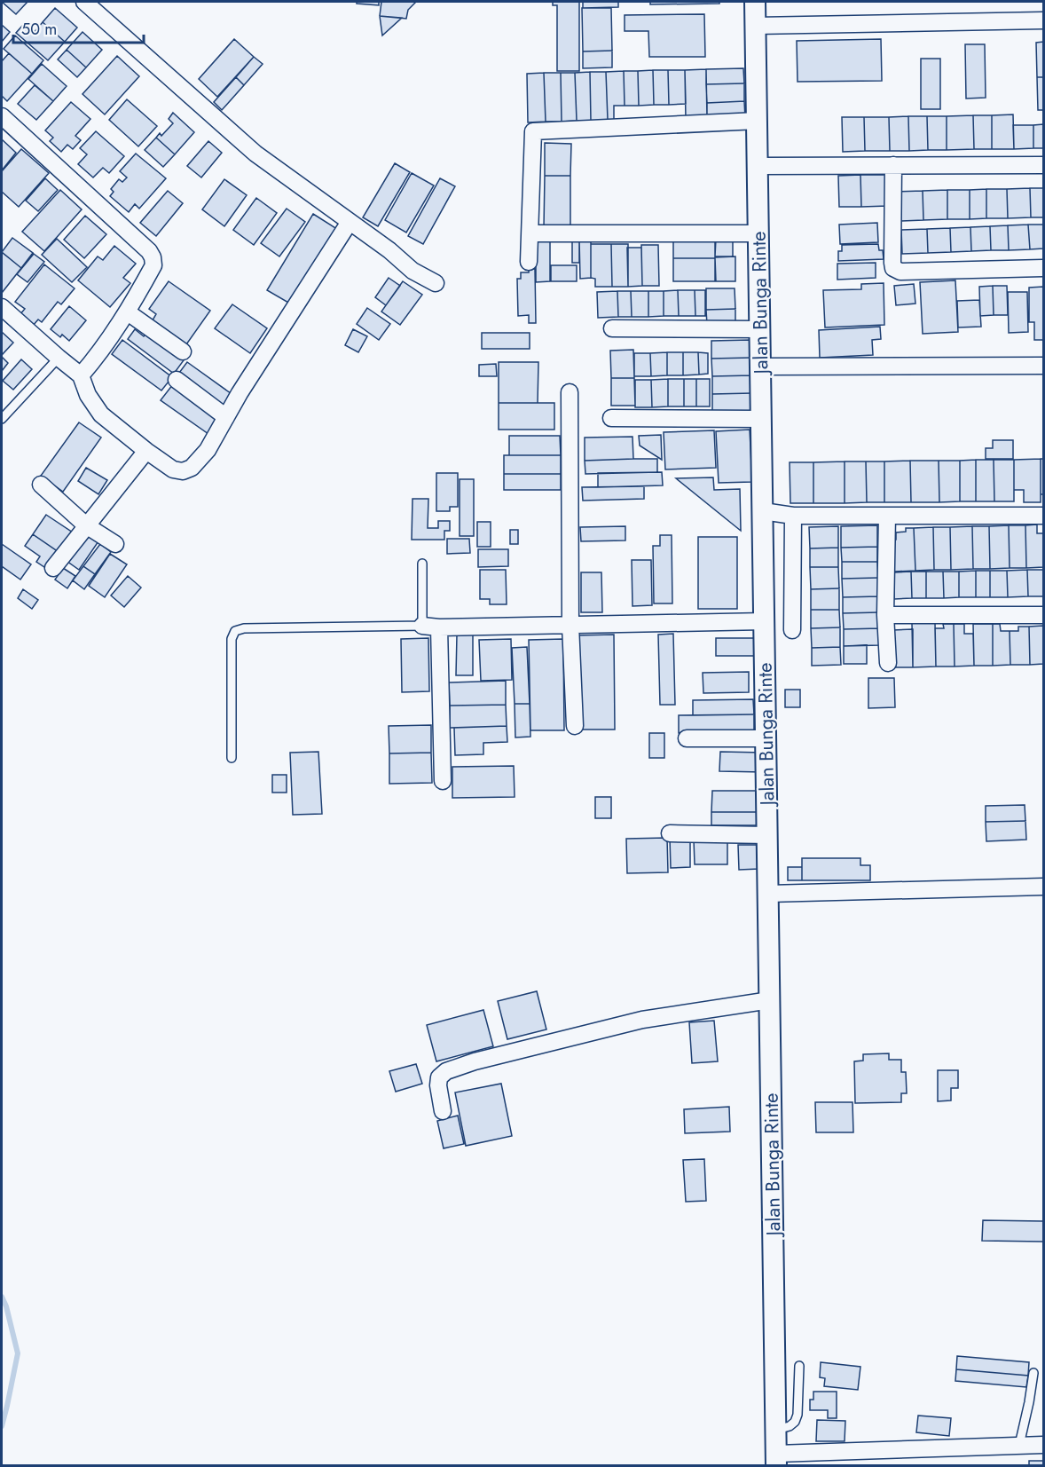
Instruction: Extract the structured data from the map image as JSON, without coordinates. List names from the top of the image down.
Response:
{
  "streets": {
    "street": ["Jalan Bunga Rinte"]
  },
  "scale_bar": "50 m"
}
